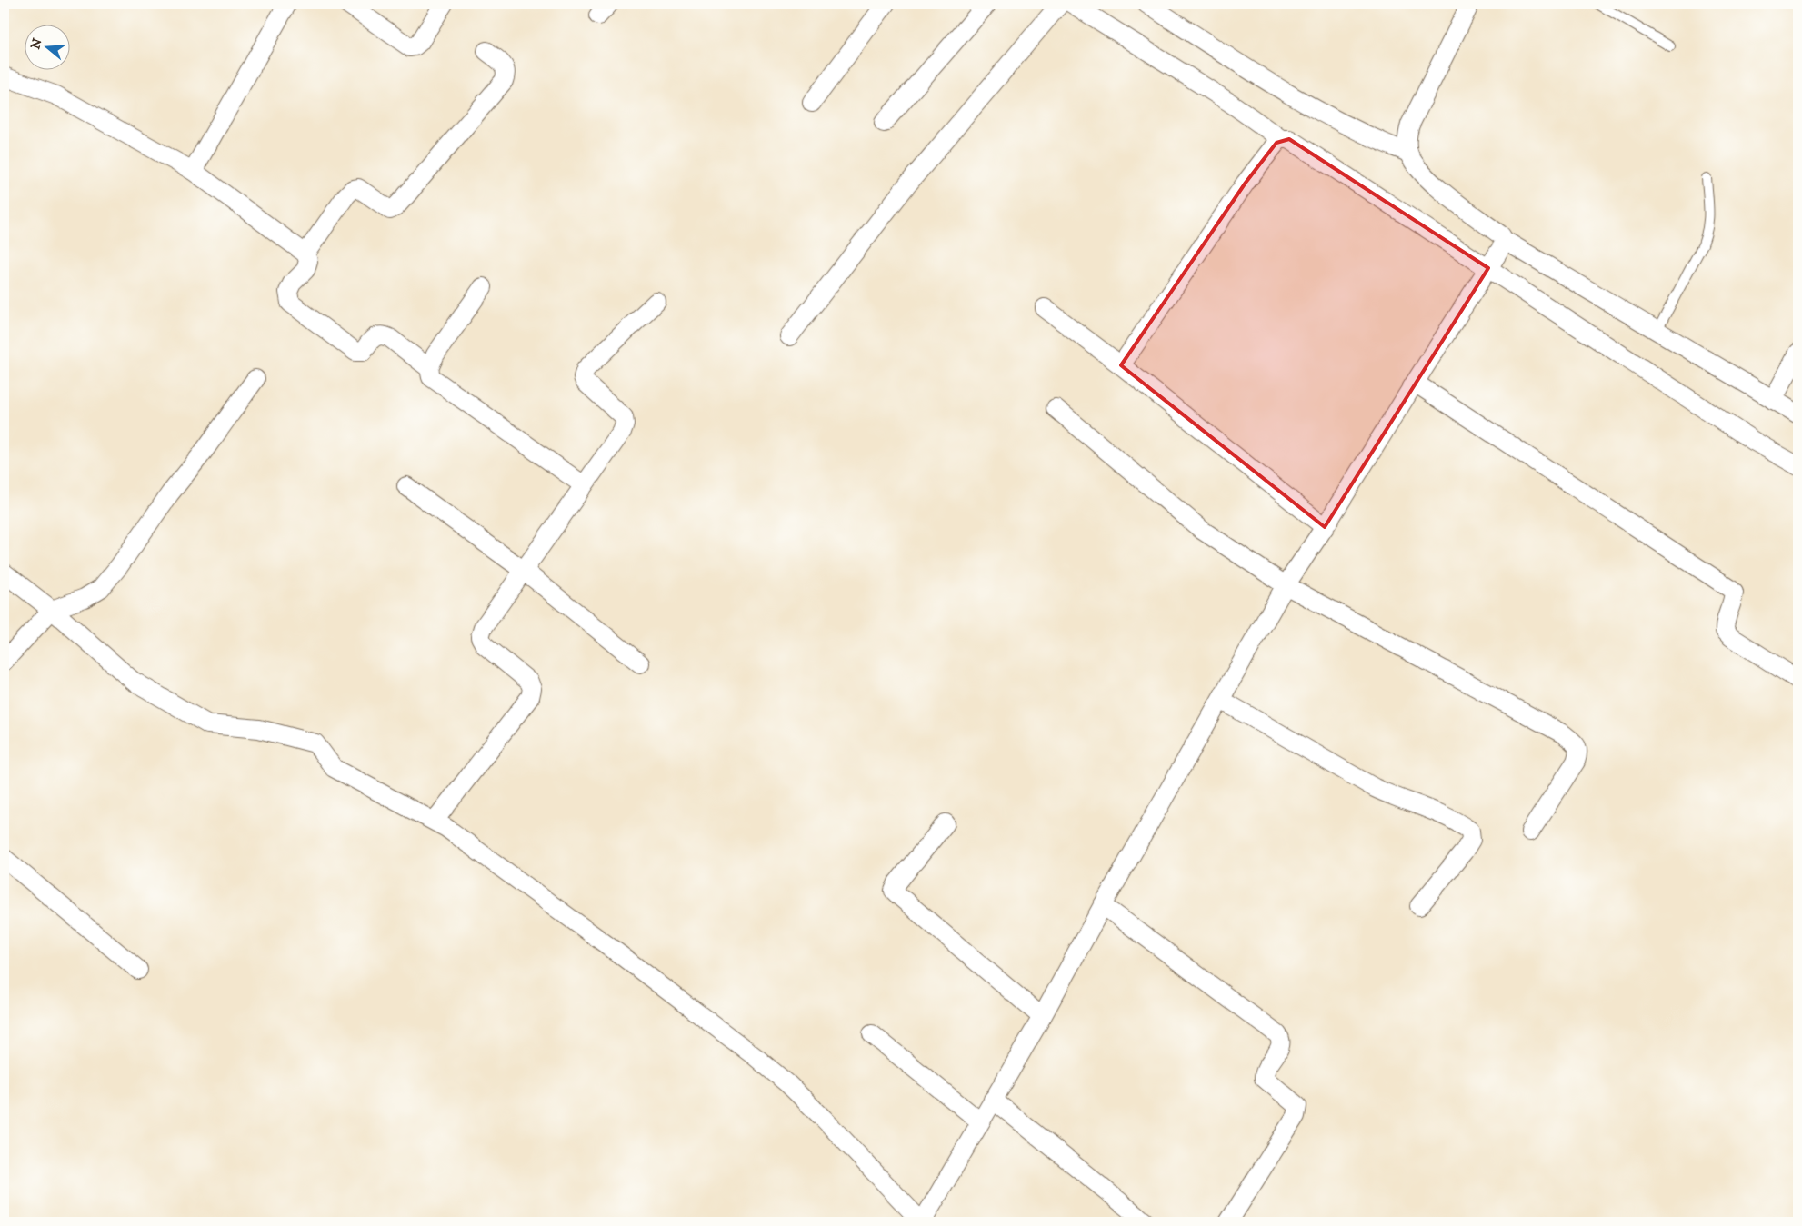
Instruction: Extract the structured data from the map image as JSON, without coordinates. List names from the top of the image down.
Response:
{
  "north": "left"
}
